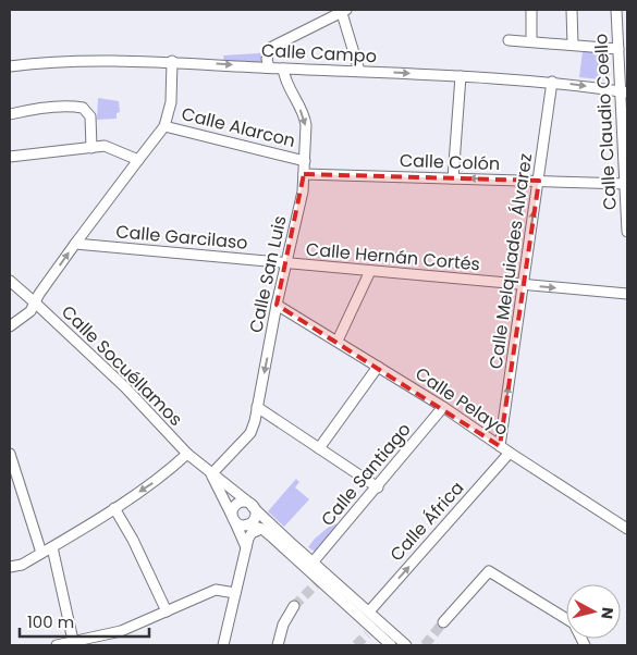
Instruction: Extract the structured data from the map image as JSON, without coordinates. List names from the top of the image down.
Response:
{
  "streets": {
    "street": [
      "Calle Campo",
      "Calle Claudio Coello",
      "Calle Alarcon",
      "Calle Colón",
      "Calle Garcilaso",
      "Calle Hernán Cortés",
      "Calle Melquiades Álvarez",
      "Calle San Luis",
      "Calle Socuéllamos",
      "Calle Pelayo",
      "Calle Santiago",
      "Calle África"
    ]
  },
  "crossings": [
    ["Calle Campo", "Calle Claudio Coello"],
    ["Calle Campo", "Calle Melquiades Álvarez"],
    ["Calle Campo", "Calle San Luis"],
    ["Calle Claudio Coello", "Calle Colón"],
    ["Calle Alarcon", "Calle San Luis"],
    ["Calle Colón", "Calle Melquiades Álvarez"],
    ["Calle Colón", "Calle San Luis"],
    ["Calle Garcilaso", "Calle Hernán Cortés"],
    ["Calle Garcilaso", "Calle San Luis"],
    ["Calle Hernán Cortés", "Calle Melquiades Álvarez"],
    ["Calle Hernán Cortés", "Calle San Luis"],
    ["Calle Melquiades Álvarez", "Calle Pelayo"],
    ["Calle San Luis", "Calle Socuéllamos"],
    ["Calle San Luis", "Calle Pelayo"],
    ["Calle Socuéllamos", "Calle Santiago"],
    ["Calle Socuéllamos", "Calle África"],
    ["Calle Pelayo", "Calle Santiago"],
    ["Calle Pelayo", "Calle África"]
  ],
  "one_way": [
    "Calle Campo",
    "Calle Melquiades Álvarez",
    "Calle San Luis",
    "Calle África"
  ],
  "scale_bar": "100 m",
  "north": "right"
}
